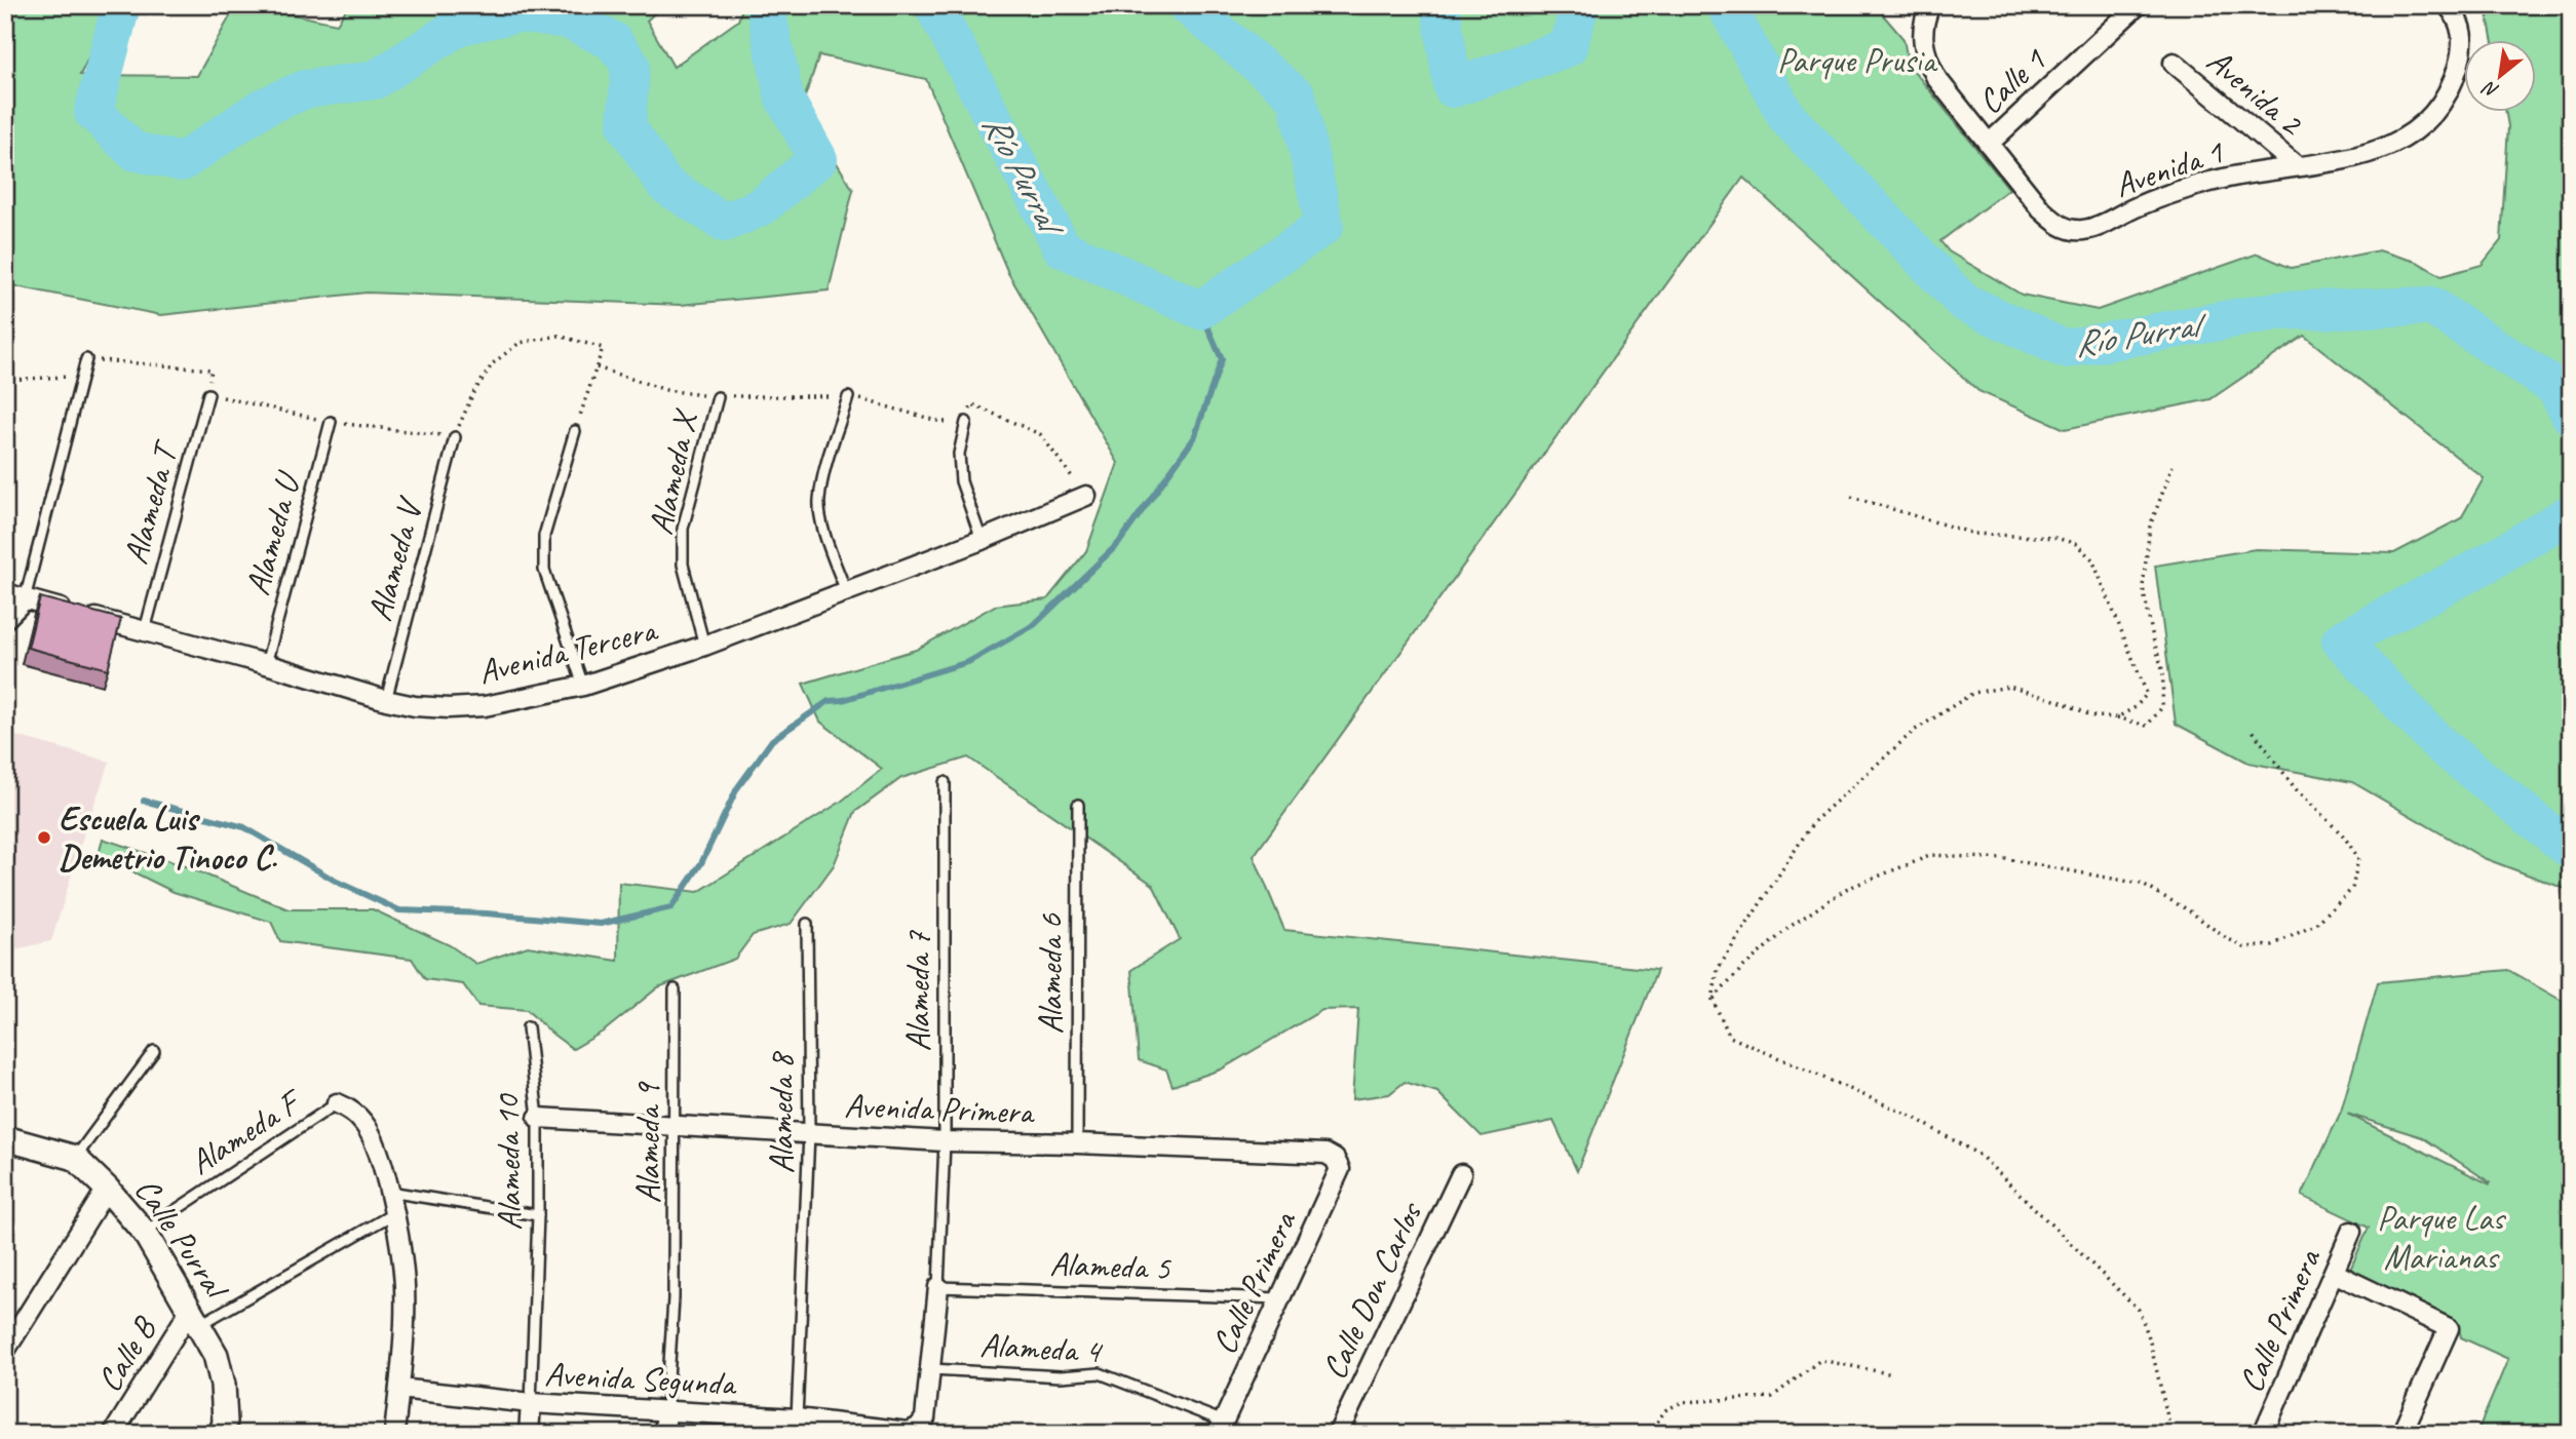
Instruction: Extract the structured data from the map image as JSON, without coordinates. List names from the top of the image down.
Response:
{
  "streets": {
    "street": [
      "Calle 1",
      "Avenida 2",
      "Avenida 1",
      "Avenida Tercera",
      "Avenida Primera",
      "Calle Purral",
      "Calle Primera",
      "Calle Don Carlos",
      "Calle B",
      "Avenida Segunda"
    ],
    "lane": [
      "Alameda X",
      "Alameda T",
      "Alameda U",
      "Alameda V",
      "Alameda 6",
      "Alameda 7",
      "Alameda 8",
      "Alameda F",
      "Alameda 9",
      "Alameda 10",
      "Alameda 5",
      "Alameda 4"
    ]
  },
  "crossings": [
    ["Calle 1", "Avenida 1"],
    ["Avenida 2", "Avenida 1"],
    ["Alameda X", "Avenida Tercera"],
    ["Alameda T", "Avenida Tercera"],
    ["Alameda U", "Avenida Tercera"],
    ["Alameda V", "Avenida Tercera"],
    ["Alameda 6", "Avenida Primera"],
    ["Alameda 7", "Avenida Primera"],
    ["Alameda 7", "Alameda 5"],
    ["Avenida Primera", "Alameda 8"],
    ["Avenida Primera", "Alameda 9"],
    ["Avenida Primera", "Alameda 10"],
    ["Avenida Primera", "Calle Primera"],
    ["Alameda 8", "Avenida Segunda"],
    ["Alameda F", "Calle Purral"],
    ["Alameda 9", "Avenida Segunda"],
    ["Alameda 10", "Avenida Segunda"],
    ["Calle Purral", "Calle B"],
    ["Alameda 5", "Calle Primera"],
    ["Calle Primera", "Alameda 4"],
    ["Alameda 4", "Avenida Segunda"]
  ],
  "water": ["Río Purral"],
  "parks": ["Parque Prusia", "Parque Las Marianas"],
  "places": ["Escuela Luis Demetrio Tinoco C."],
  "north": "bottom left"
}
